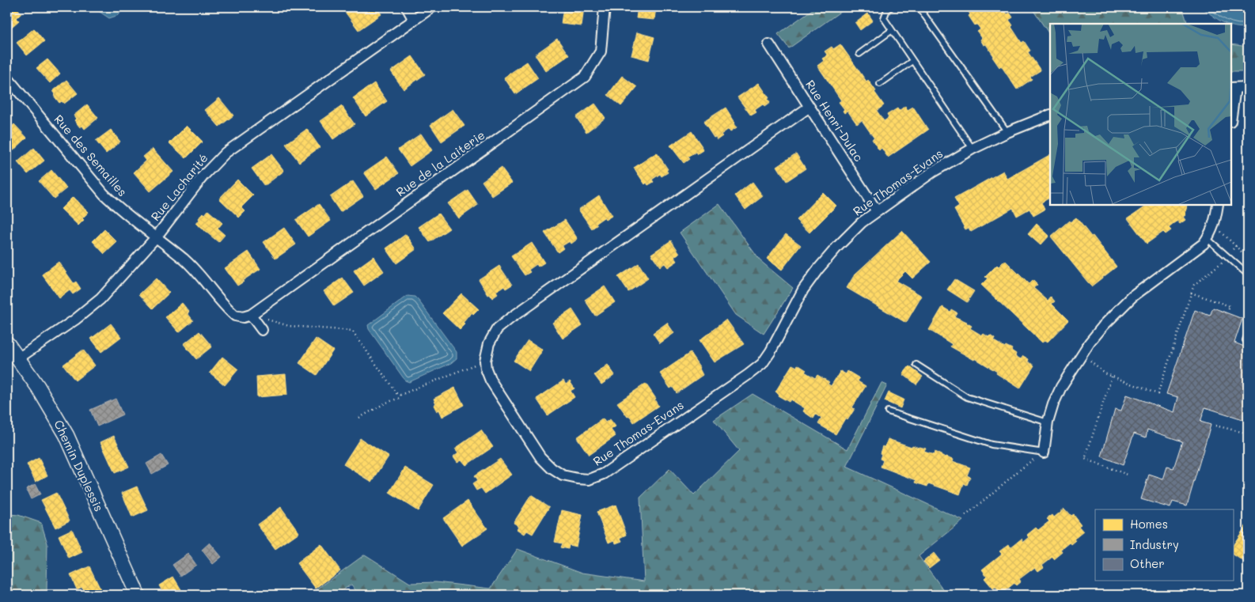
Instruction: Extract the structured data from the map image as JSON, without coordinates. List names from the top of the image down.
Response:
{
  "streets": {
    "street": [
      "Rue Henri-Dulac",
      "Rue des Semailles",
      "Rue de la Laiterie",
      "Rue Thomas-Evans",
      "Rue Lacharité",
      "Chemin Duplessis"
    ]
  },
  "crossings": [
    ["Rue Henri-Dulac", "Rue Thomas-Evans"],
    ["Rue des Semailles", "Rue de la Laiterie"],
    ["Rue des Semailles", "Rue Lacharité"],
    ["Rue Lacharité", "Chemin Duplessis"]
  ],
  "legend": ["Homes", "Industry", "Other"]
}
